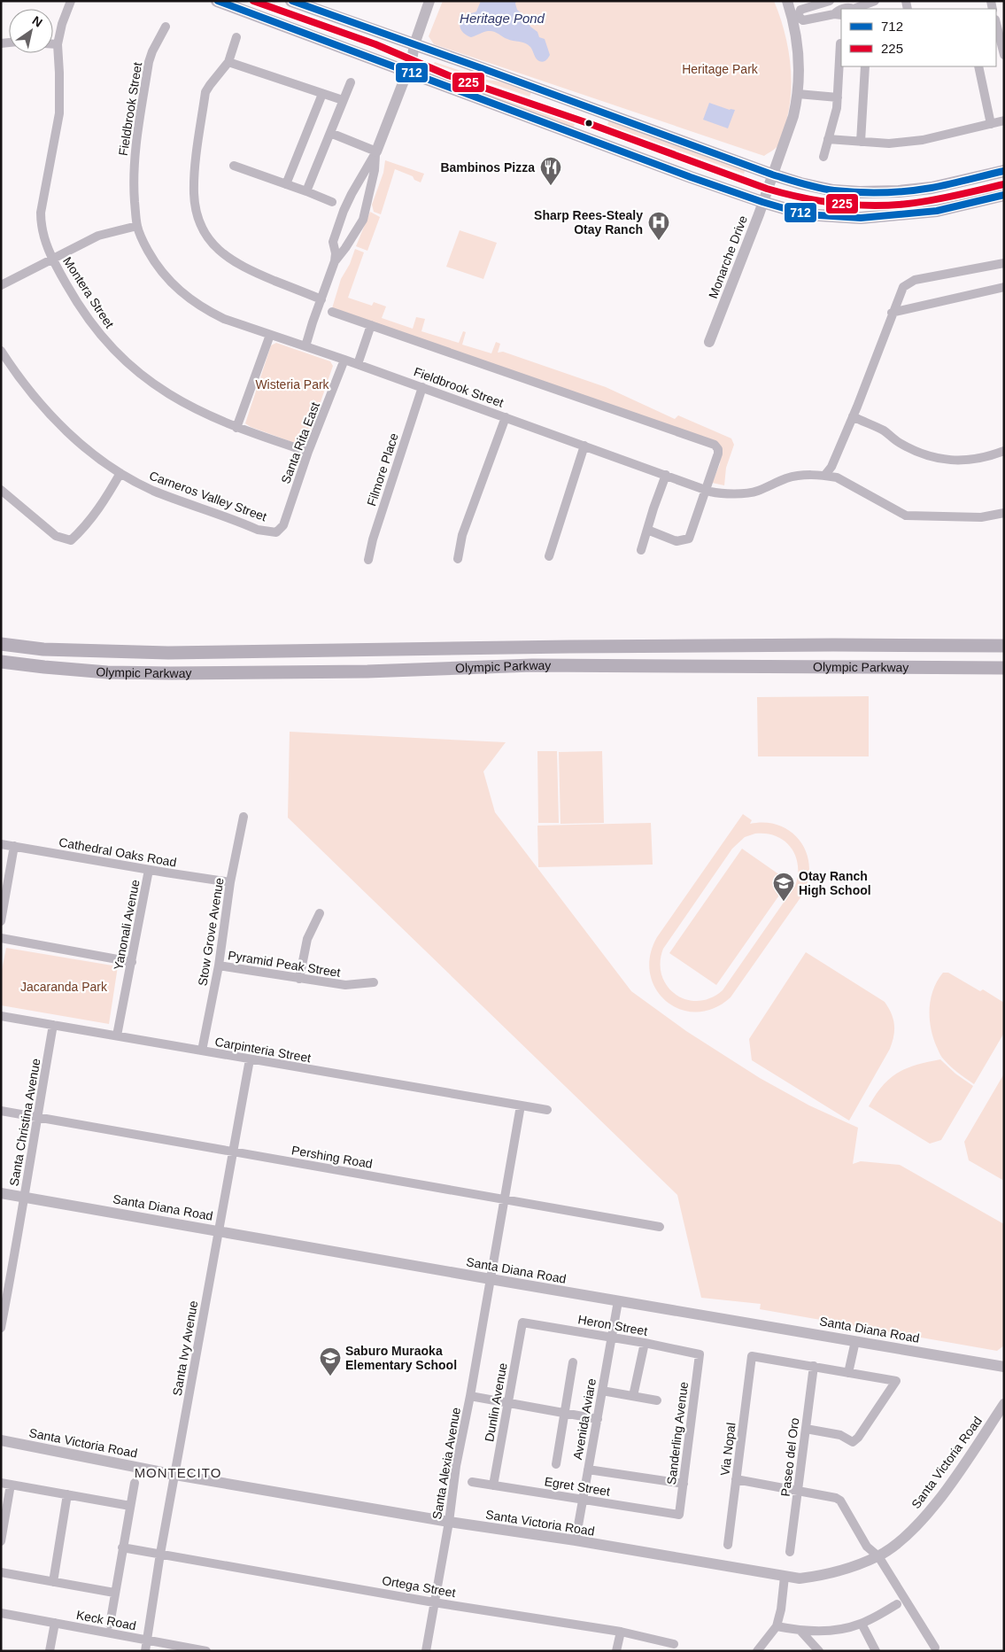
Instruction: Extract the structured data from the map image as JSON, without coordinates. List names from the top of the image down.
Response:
{
  "streets": {
    "main road": ["Olympic Parkway"],
    "street": [
      "Fieldbrook Street",
      "Monarche Drive",
      "Montera Street",
      "Santa Rita East",
      "Filmore Place",
      "Carneros Valley Street",
      "Cathedral Oaks Road",
      "Yanonali Avenue",
      "Stow Grove Avenue",
      "Pyramid Peak Street",
      "Carpinteria Street",
      "Santa Christina Avenue",
      "Pershing Road",
      "Santa Diana Road",
      "Heron Street",
      "Santa Ivy Avenue",
      "Dunlin Avenue",
      "Avenida Aviare",
      "Sanderling Avenue",
      "Santa Victoria Road",
      "Via Nopal",
      "Paseo del Oro",
      "Santa Alexia Avenue",
      "Egret Street",
      "Ortega Street",
      "Keck Road"
    ]
  },
  "crossings": [
    ["Fieldbrook Street", "Santa Rita East"],
    ["Fieldbrook Street", "Filmore Place"],
    ["Montera Street", "Santa Rita East"],
    ["Santa Rita East", "Carneros Valley Street"],
    ["Cathedral Oaks Road", "Yanonali Avenue"],
    ["Cathedral Oaks Road", "Stow Grove Avenue"],
    ["Yanonali Avenue", "Carpinteria Street"],
    ["Stow Grove Avenue", "Pyramid Peak Street"],
    ["Stow Grove Avenue", "Carpinteria Street"],
    ["Carpinteria Street", "Santa Christina Avenue"],
    ["Carpinteria Street", "Santa Ivy Avenue"],
    ["Santa Christina Avenue", "Pershing Road"],
    ["Santa Christina Avenue", "Santa Diana Road"],
    ["Pershing Road", "Santa Ivy Avenue"],
    ["Santa Diana Road", "Santa Ivy Avenue"],
    ["Santa Diana Road", "Avenida Aviare"],
    ["Santa Diana Road", "Santa Alexia Avenue"],
    ["Heron Street", "Dunlin Avenue"],
    ["Heron Street", "Avenida Aviare"],
    ["Heron Street", "Sanderling Avenue"],
    ["Santa Ivy Avenue", "Santa Victoria Road"],
    ["Santa Ivy Avenue", "Ortega Street"],
    ["Santa Ivy Avenue", "Keck Road"],
    ["Dunlin Avenue", "Egret Street"],
    ["Avenida Aviare", "Santa Victoria Road"],
    ["Avenida Aviare", "Egret Street"],
    ["Sanderling Avenue", "Egret Street"],
    ["Santa Victoria Road", "Santa Alexia Avenue"],
    ["Via Nopal", "Paseo del Oro"],
    ["Santa Alexia Avenue", "Ortega Street"]
  ],
  "districts": ["MONTECITO"],
  "water": ["Heritage Pond"],
  "parks": ["Heritage Park", "Wisteria Park", "Jacaranda Park"],
  "places": {
    "restaurant": ["Bambinos Pizza"],
    "hospital": ["Sharp Rees-Stealy Otay Ranch"],
    "school or university": ["Otay Ranch High School", "Saburo Muraoka Elementary School"]
  },
  "lines": ["transit line 712", "transit line 225"],
  "legend": ["712", "225"],
  "north": "top right"
}
